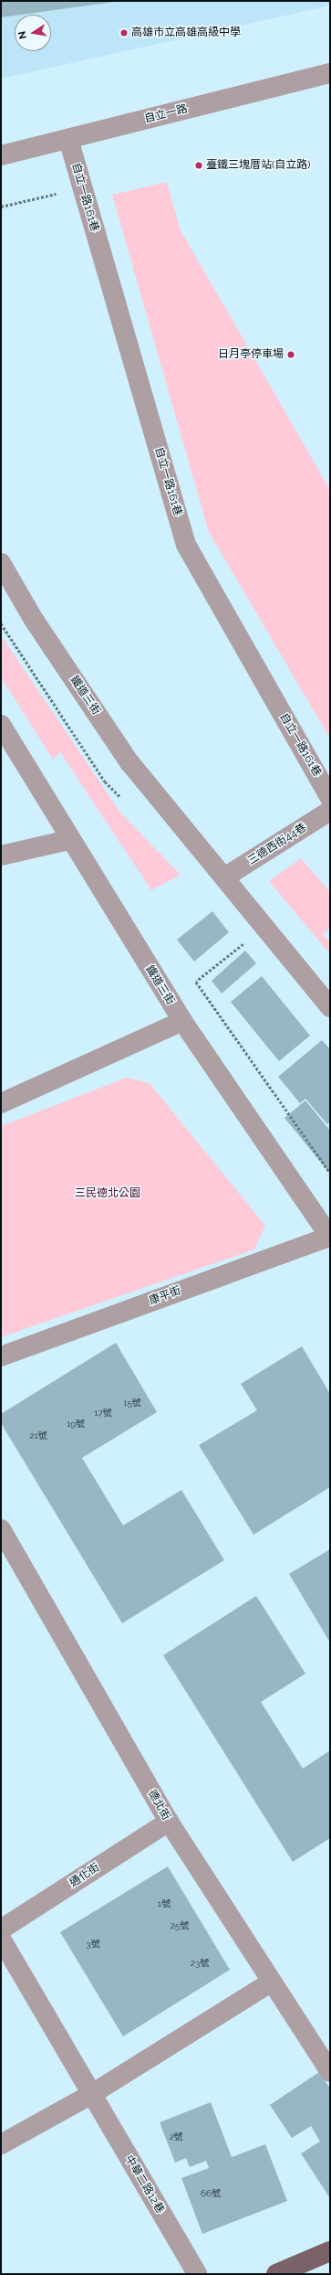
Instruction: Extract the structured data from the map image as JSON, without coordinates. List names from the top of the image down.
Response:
{
  "streets": {
    "street": [
      "自立一路",
      "自立一路161巷",
      "鐵道三街",
      "三德西街44巷",
      "康平街",
      "德北街",
      "通化街",
      "中華二路12巷"
    ]
  },
  "crossings": [
    ["自立一路", "自立一路161巷"],
    ["鐵道三街", "三德西街44巷"],
    ["鐵道三街", "康平街"],
    ["德北街", "通化街"]
  ],
  "parks": ["三民德北公園"],
  "places": ["高雄市立高雄高級中學", "臺鐵三塊厝站(自立路)", "日月亭停車場"],
  "house_numbers": [
    "15號",
    "17號",
    "19號",
    "21號",
    "1號",
    "25號",
    "3號",
    "23號",
    "2號",
    "66號"
  ],
  "north": "left"
}
